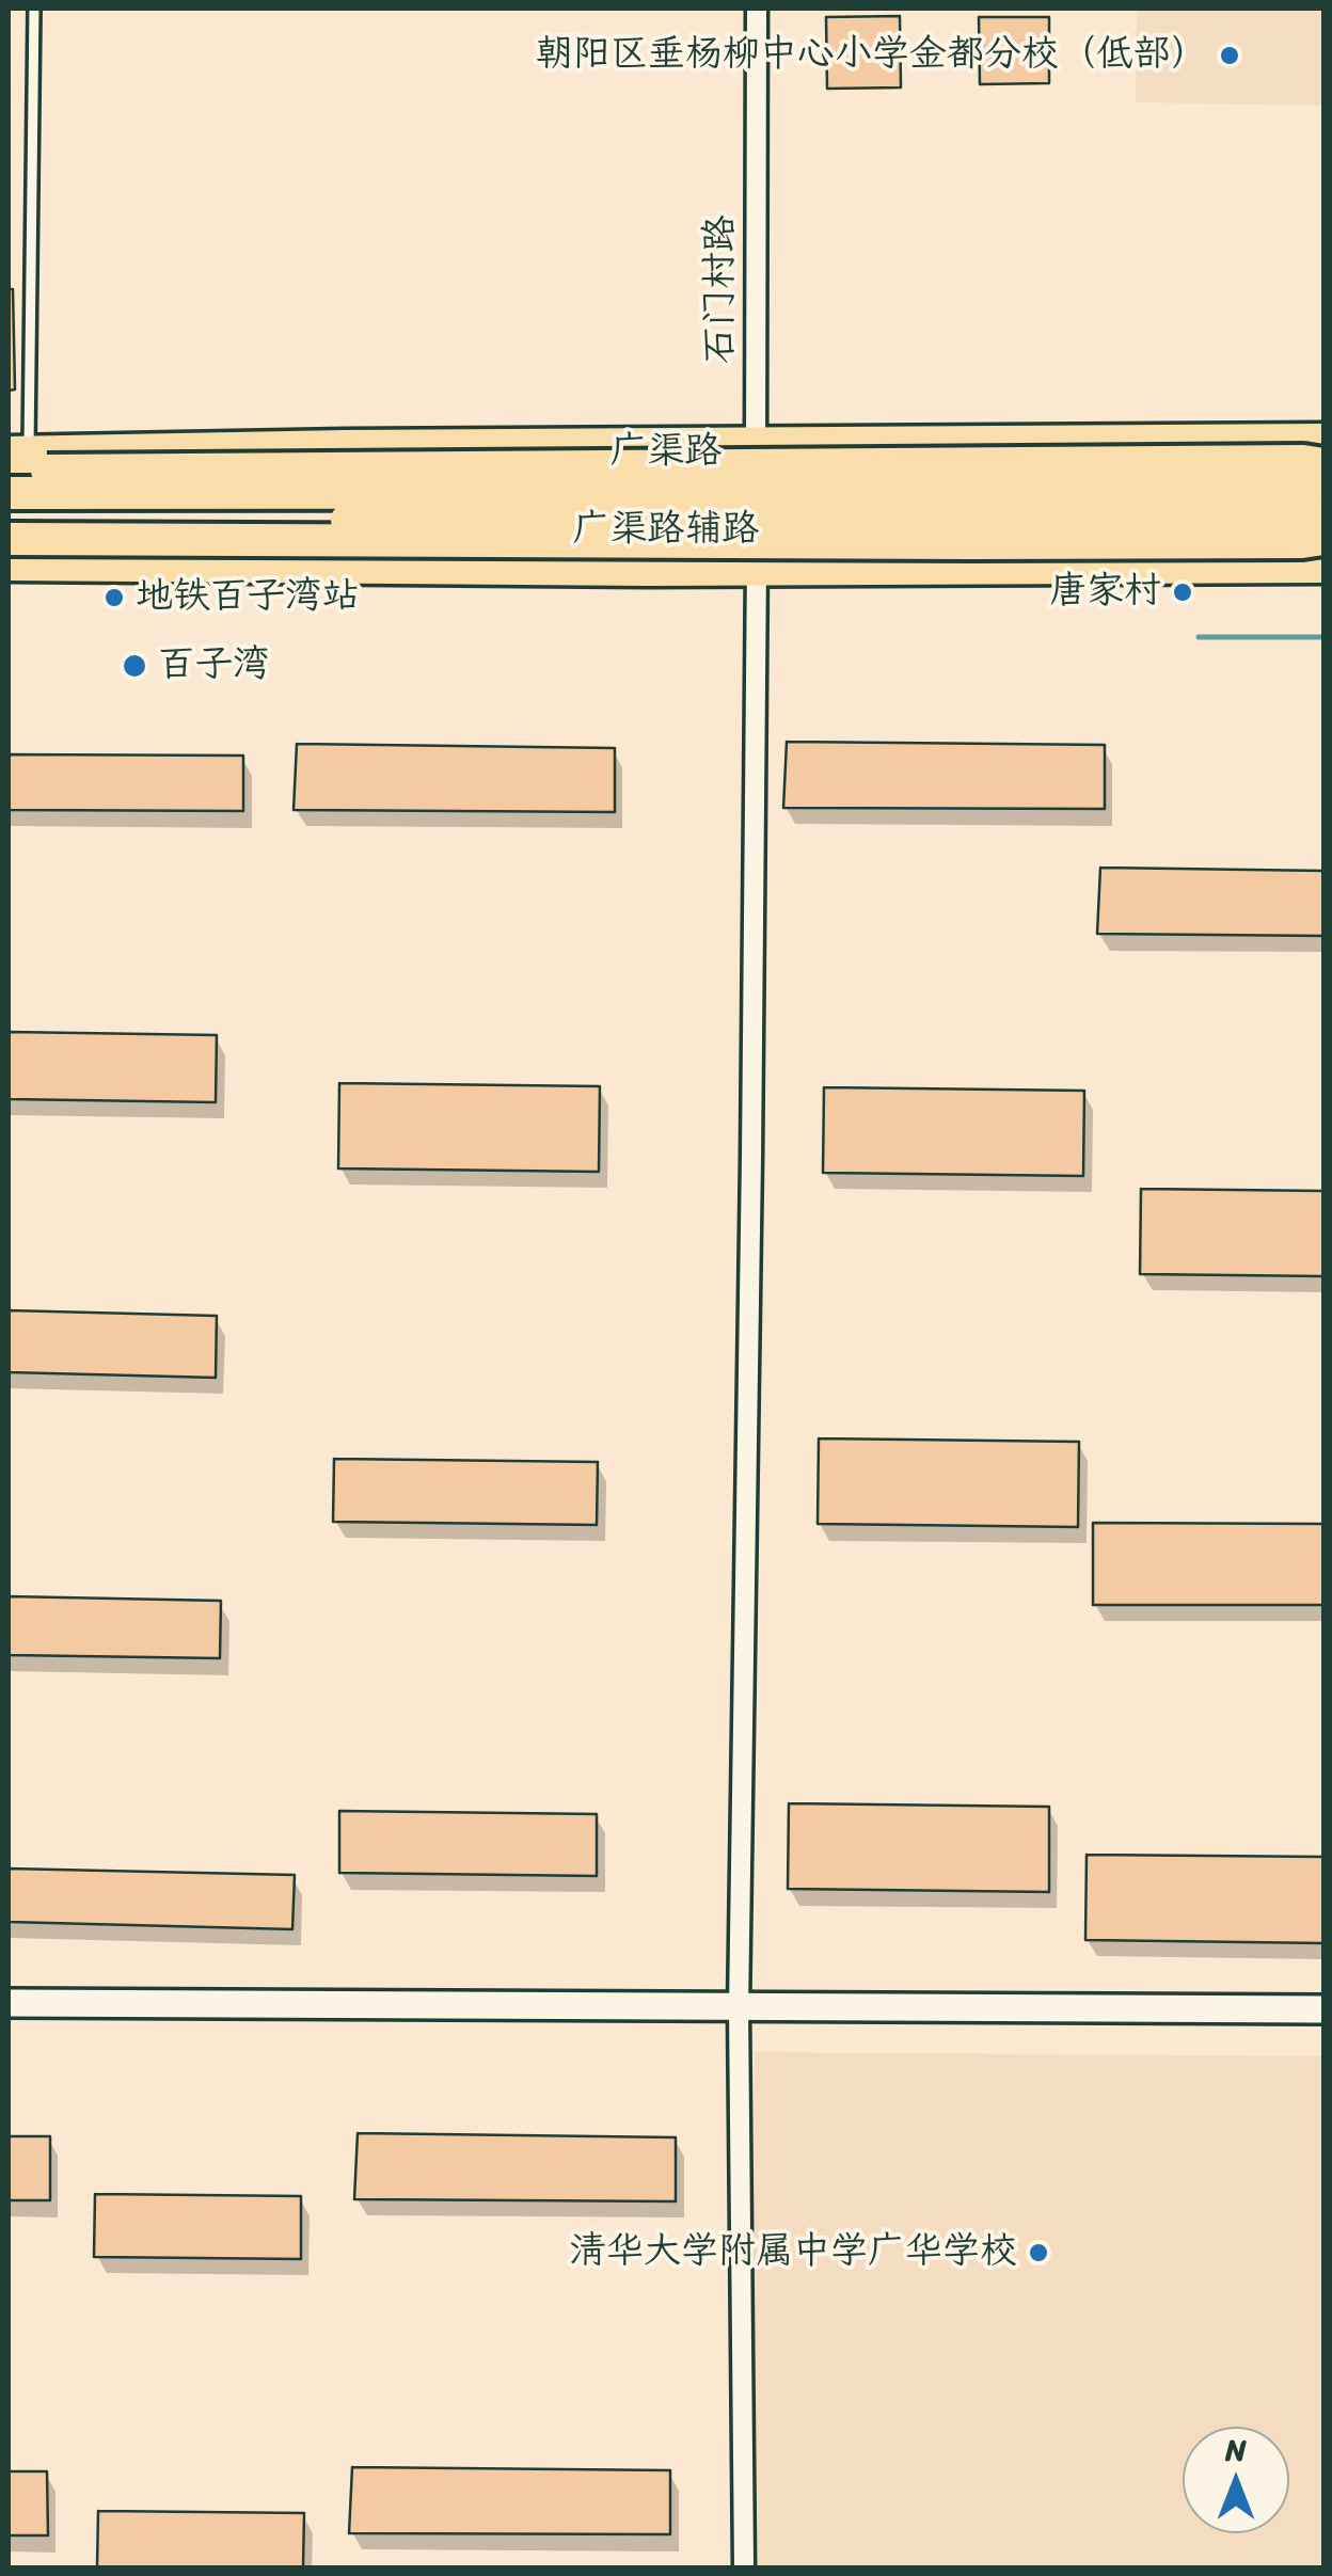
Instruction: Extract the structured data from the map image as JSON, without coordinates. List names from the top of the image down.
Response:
{
  "streets": {
    "highway": ["广渠路"],
    "main road": ["广渠路辅路"],
    "street": ["石门村路"]
  },
  "crossings": [
    ["石门村路", "广渠路"],
    ["石门村路", "广渠路辅路"]
  ],
  "places": [
    "朝阳区垂杨柳中心小学金都分校（低部）",
    "唐家村",
    "地铁百子湾站",
    "百子湾",
    "清华大学附属中学广华学校"
  ],
  "north": "top"
}
